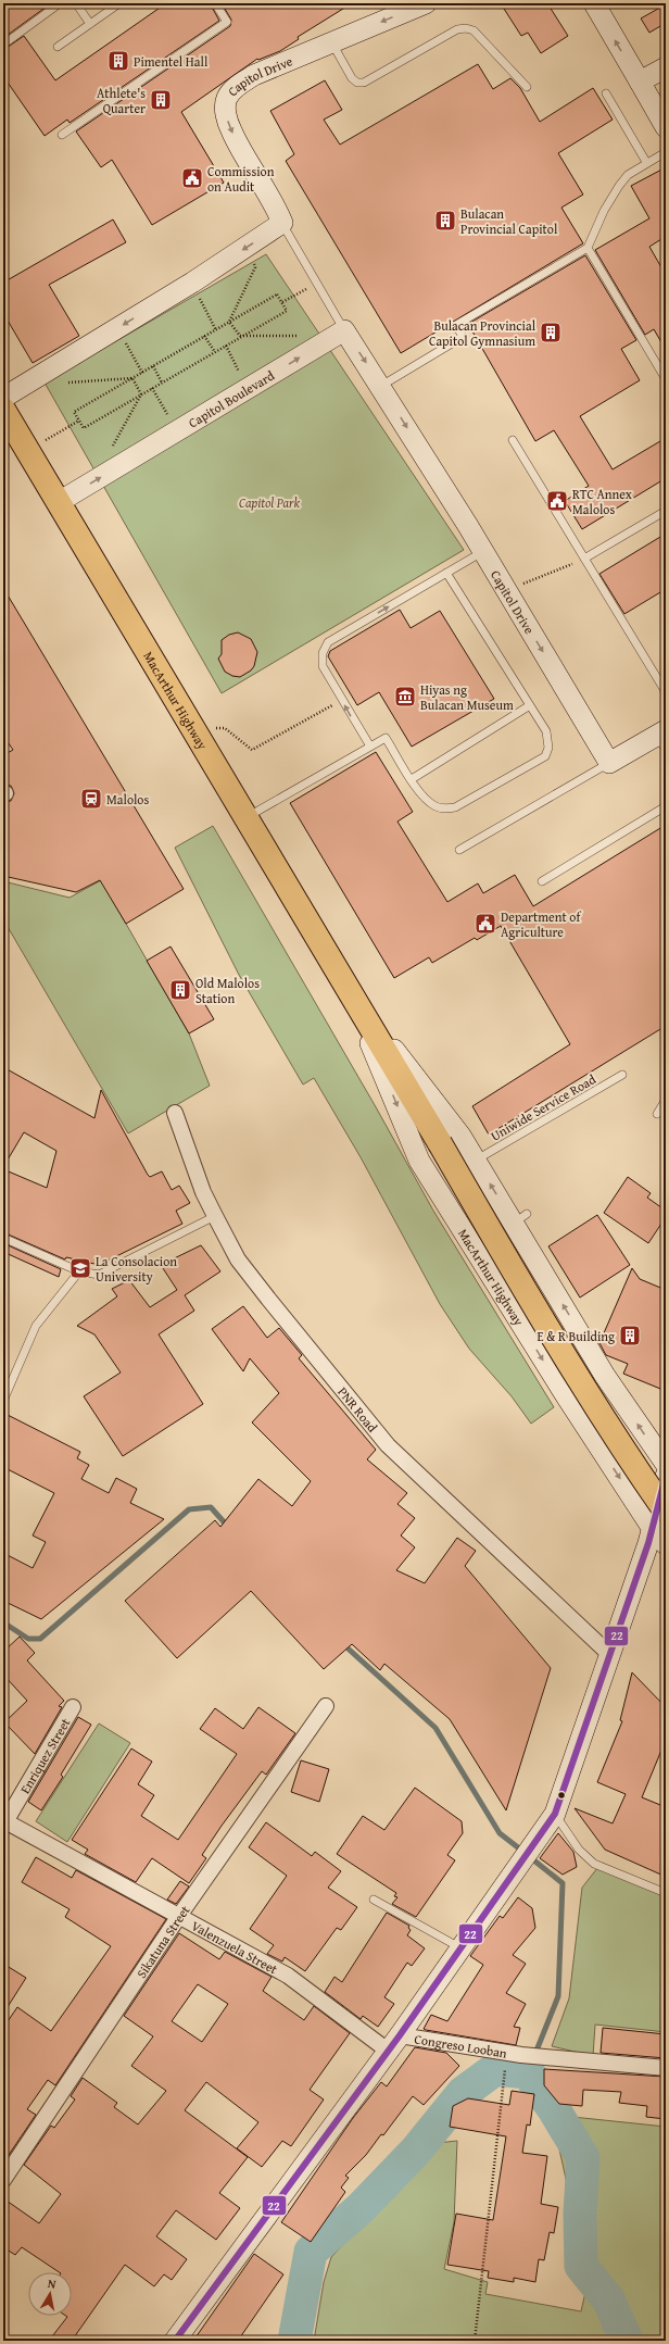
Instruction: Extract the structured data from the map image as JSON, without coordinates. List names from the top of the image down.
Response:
{
  "streets": {
    "highway": ["MacArthur Highway"],
    "main road": ["Capitol Drive", "Capitol Boulevard"],
    "street": [
      "PNR Road",
      "Enriquez Street",
      "Sikatuna Street",
      "Valenzuela Street",
      "Congreso Looban"
    ],
    "lane": ["Uniwide Service Road"]
  },
  "crossings": [
    ["Capitol Boulevard", "MacArthur Highway"],
    ["MacArthur Highway", "Uniwide Service Road"],
    ["Enriquez Street", "Valenzuela Street"],
    ["Sikatuna Street", "Valenzuela Street"],
    ["Valenzuela Street", "Congreso Looban"]
  ],
  "parks": ["Capitol Park"],
  "places": {
    "building": [
      "Pimentel Hall",
      "Athlete's Quarter",
      "Bulacan Provincial Capitol",
      "Bulacan Provincial Capitol Gymnasium",
      "Old Malolos Station",
      "E & R Building"
    ],
    "public building": ["Commission on Audit", "RTC Annex Malolos", "Department of Agriculture"],
    "museum": ["Hiyas ng Bulacan Museum"],
    "station": ["Malolos"],
    "school or university": ["La Consolacion University"]
  },
  "lines": ["transit line 22"],
  "north": "top"
}
